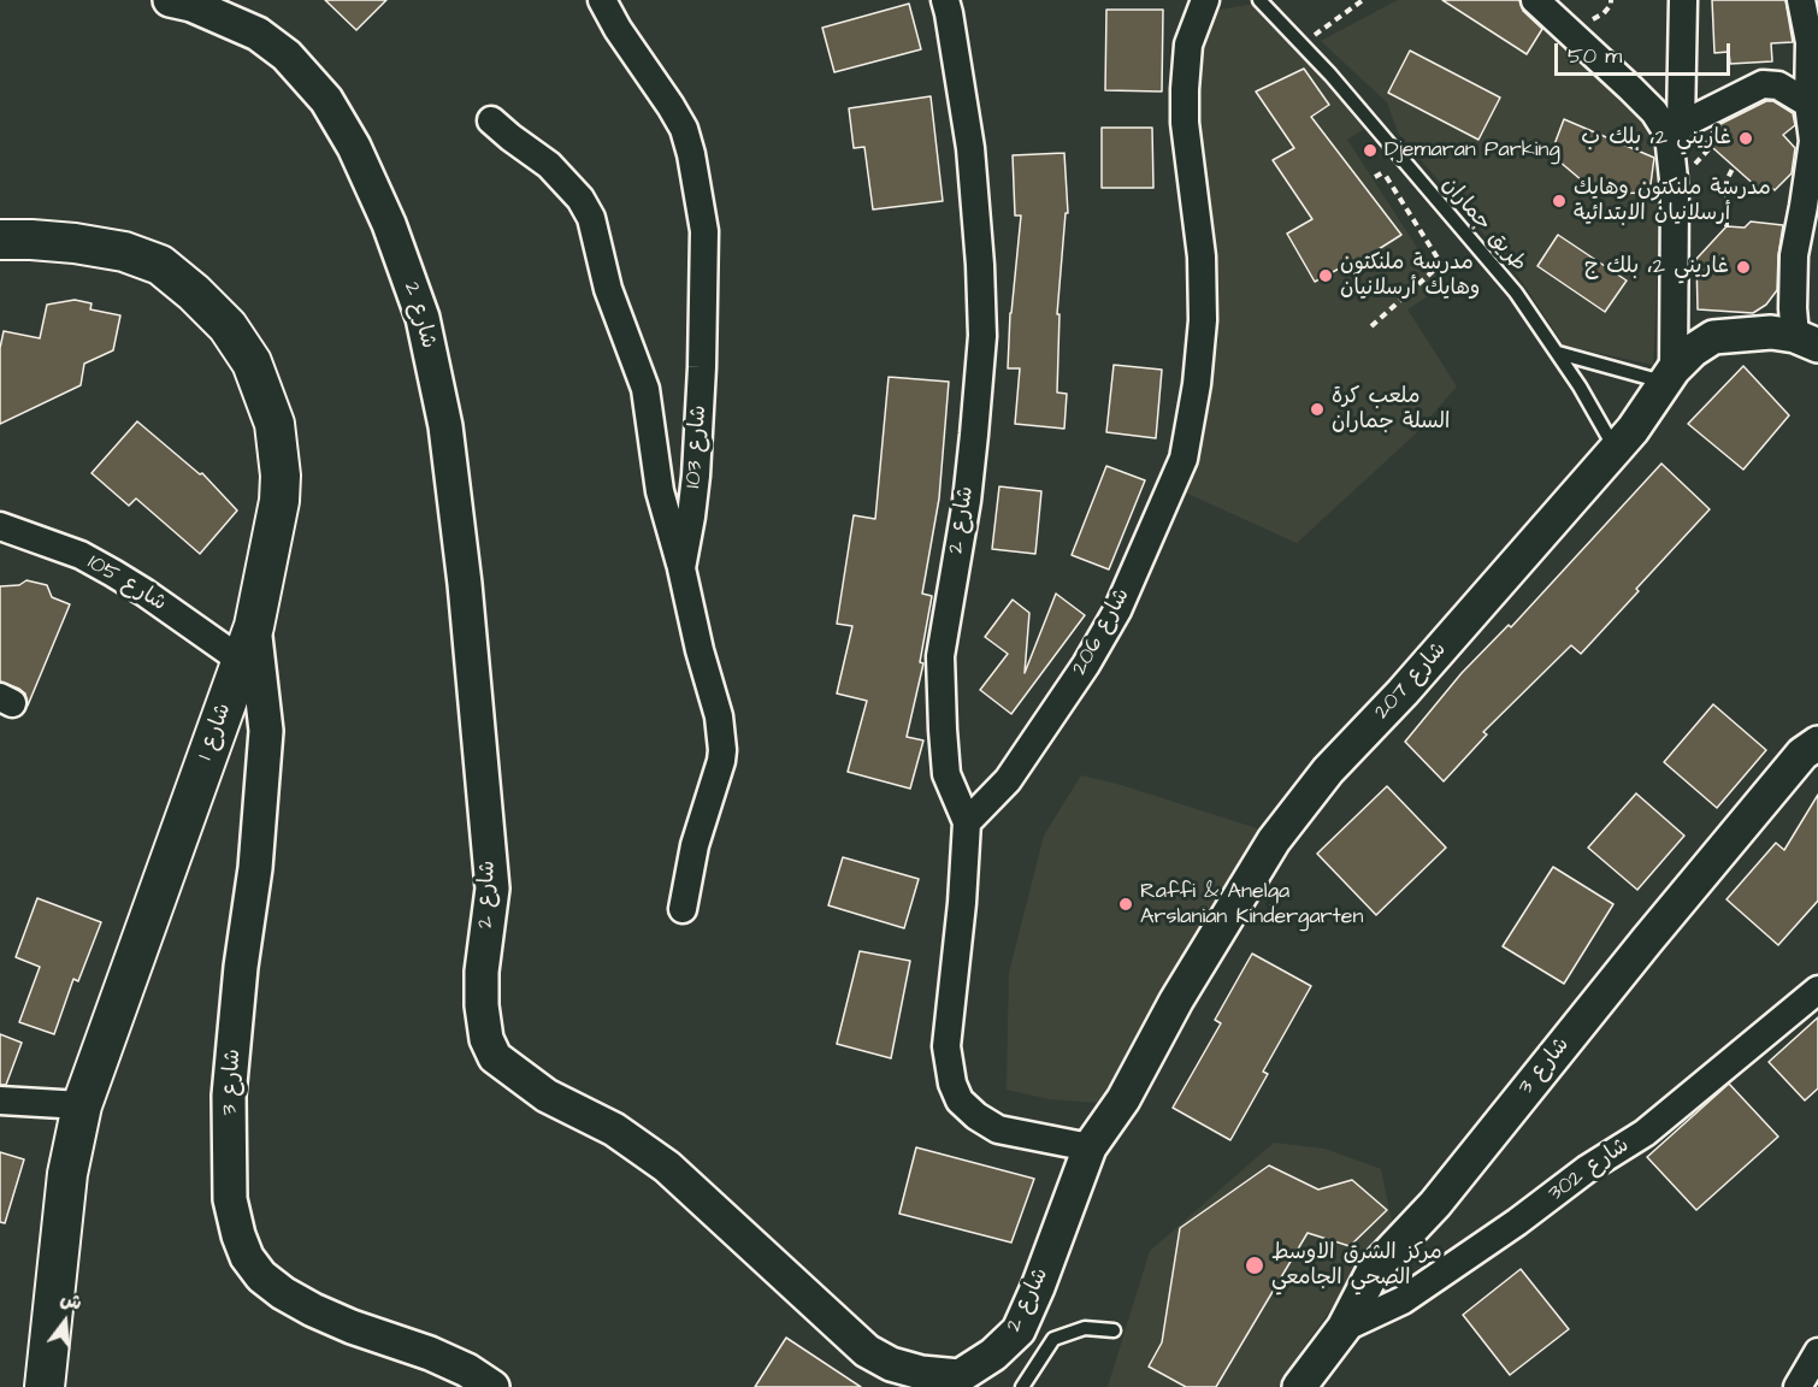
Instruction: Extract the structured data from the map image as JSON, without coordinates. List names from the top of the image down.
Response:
{
  "streets": {
    "main road": ["شارع 1"],
    "street": [
      "شارع 2",
      "شارع 103",
      "شارع 105",
      "شارع 206",
      "شارع 207",
      "شارع 3",
      "شارع 302"
    ],
    "lane": ["طريق جماران"]
  },
  "crossings": [
    ["طريق جماران", "شارع 207"],
    ["شارع 2", "شارع 206"],
    ["شارع 2", "شارع 207"],
    ["شارع 105", "شارع 1"],
    ["شارع 105", "شارع 3"],
    ["شارع 1", "شارع 3"],
    ["شارع 3", "شارع 302"]
  ],
  "places": [
    "غاريني 2، بلك ب",
    "Djemaran Parking",
    "مدرسة ملنكتون وهايك أرسلانيان الابتدائية",
    "غاريني 2، بلك ج",
    "مدرسة ملنكتون وهايك أرسلانيان",
    "ملعب كرة السلة جماران",
    "Raffi & Anelga Arslanian Kindergarten",
    "مركز الشرق الاوسط الصحي الجامعي"
  ],
  "scale_bar": "50 m",
  "north": "top"
}
